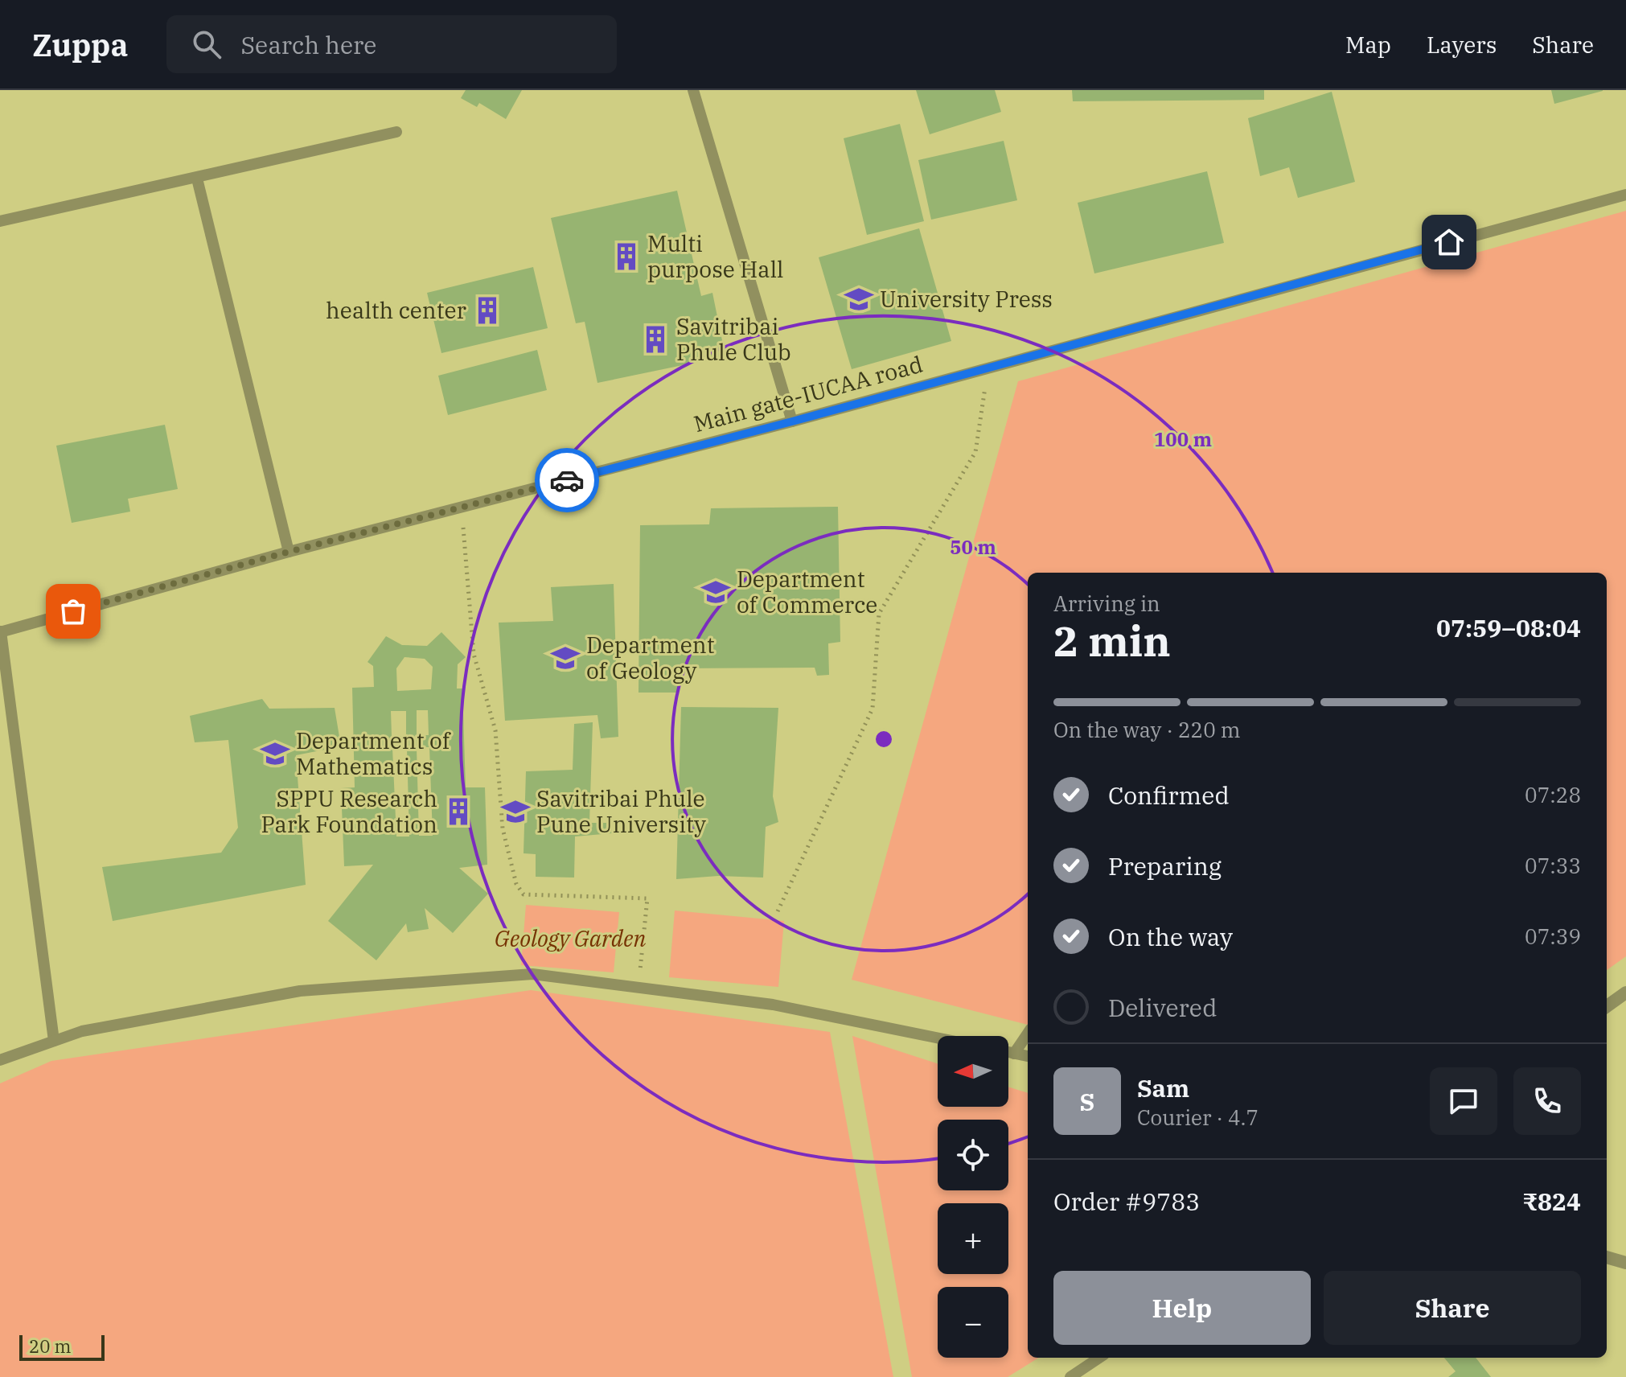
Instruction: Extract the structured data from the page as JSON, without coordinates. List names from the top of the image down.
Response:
{
  "streets": {
    "lane": ["Main gate-IUCAA road"]
  },
  "parks": ["Geology Garden"],
  "places": {
    "building": [
      "Multi purpose Hall",
      "health center",
      "Savitribai Phule Club",
      "SPPU Research Park Foundation"
    ],
    "school or university": [
      "University Press",
      "Department of Commerce",
      "Department of Geology",
      "Department of Mathematics",
      "Savitribai Phule Pune University"
    ]
  },
  "scale_bar": "20 m",
  "north": "left",
  "page": {
    "header": "Zuppa",
    "search": "Search here",
    "nav": ["Map", "Layers", "Share"],
    "heading": ["2 min", "Arriving in", "07:59–08:04"],
    "panel": [
      "Sam",
      "Courier · 4.7",
      "Order #9783",
      "₹824"
    ],
    "bar": "On the way · 220 m",
    "list": [
      ["Confirmed", "07:28"],
      ["Preparing", "07:33"],
      ["On the way", "07:39"],
      "Delivered"
    ],
    "map_buttons": ["+", "−"],
    "round": "S",
    "buttons": ["Help", "Share"],
    "scale": "20 m"
  },
  "rings": ["100 m", "50 m"]
}
